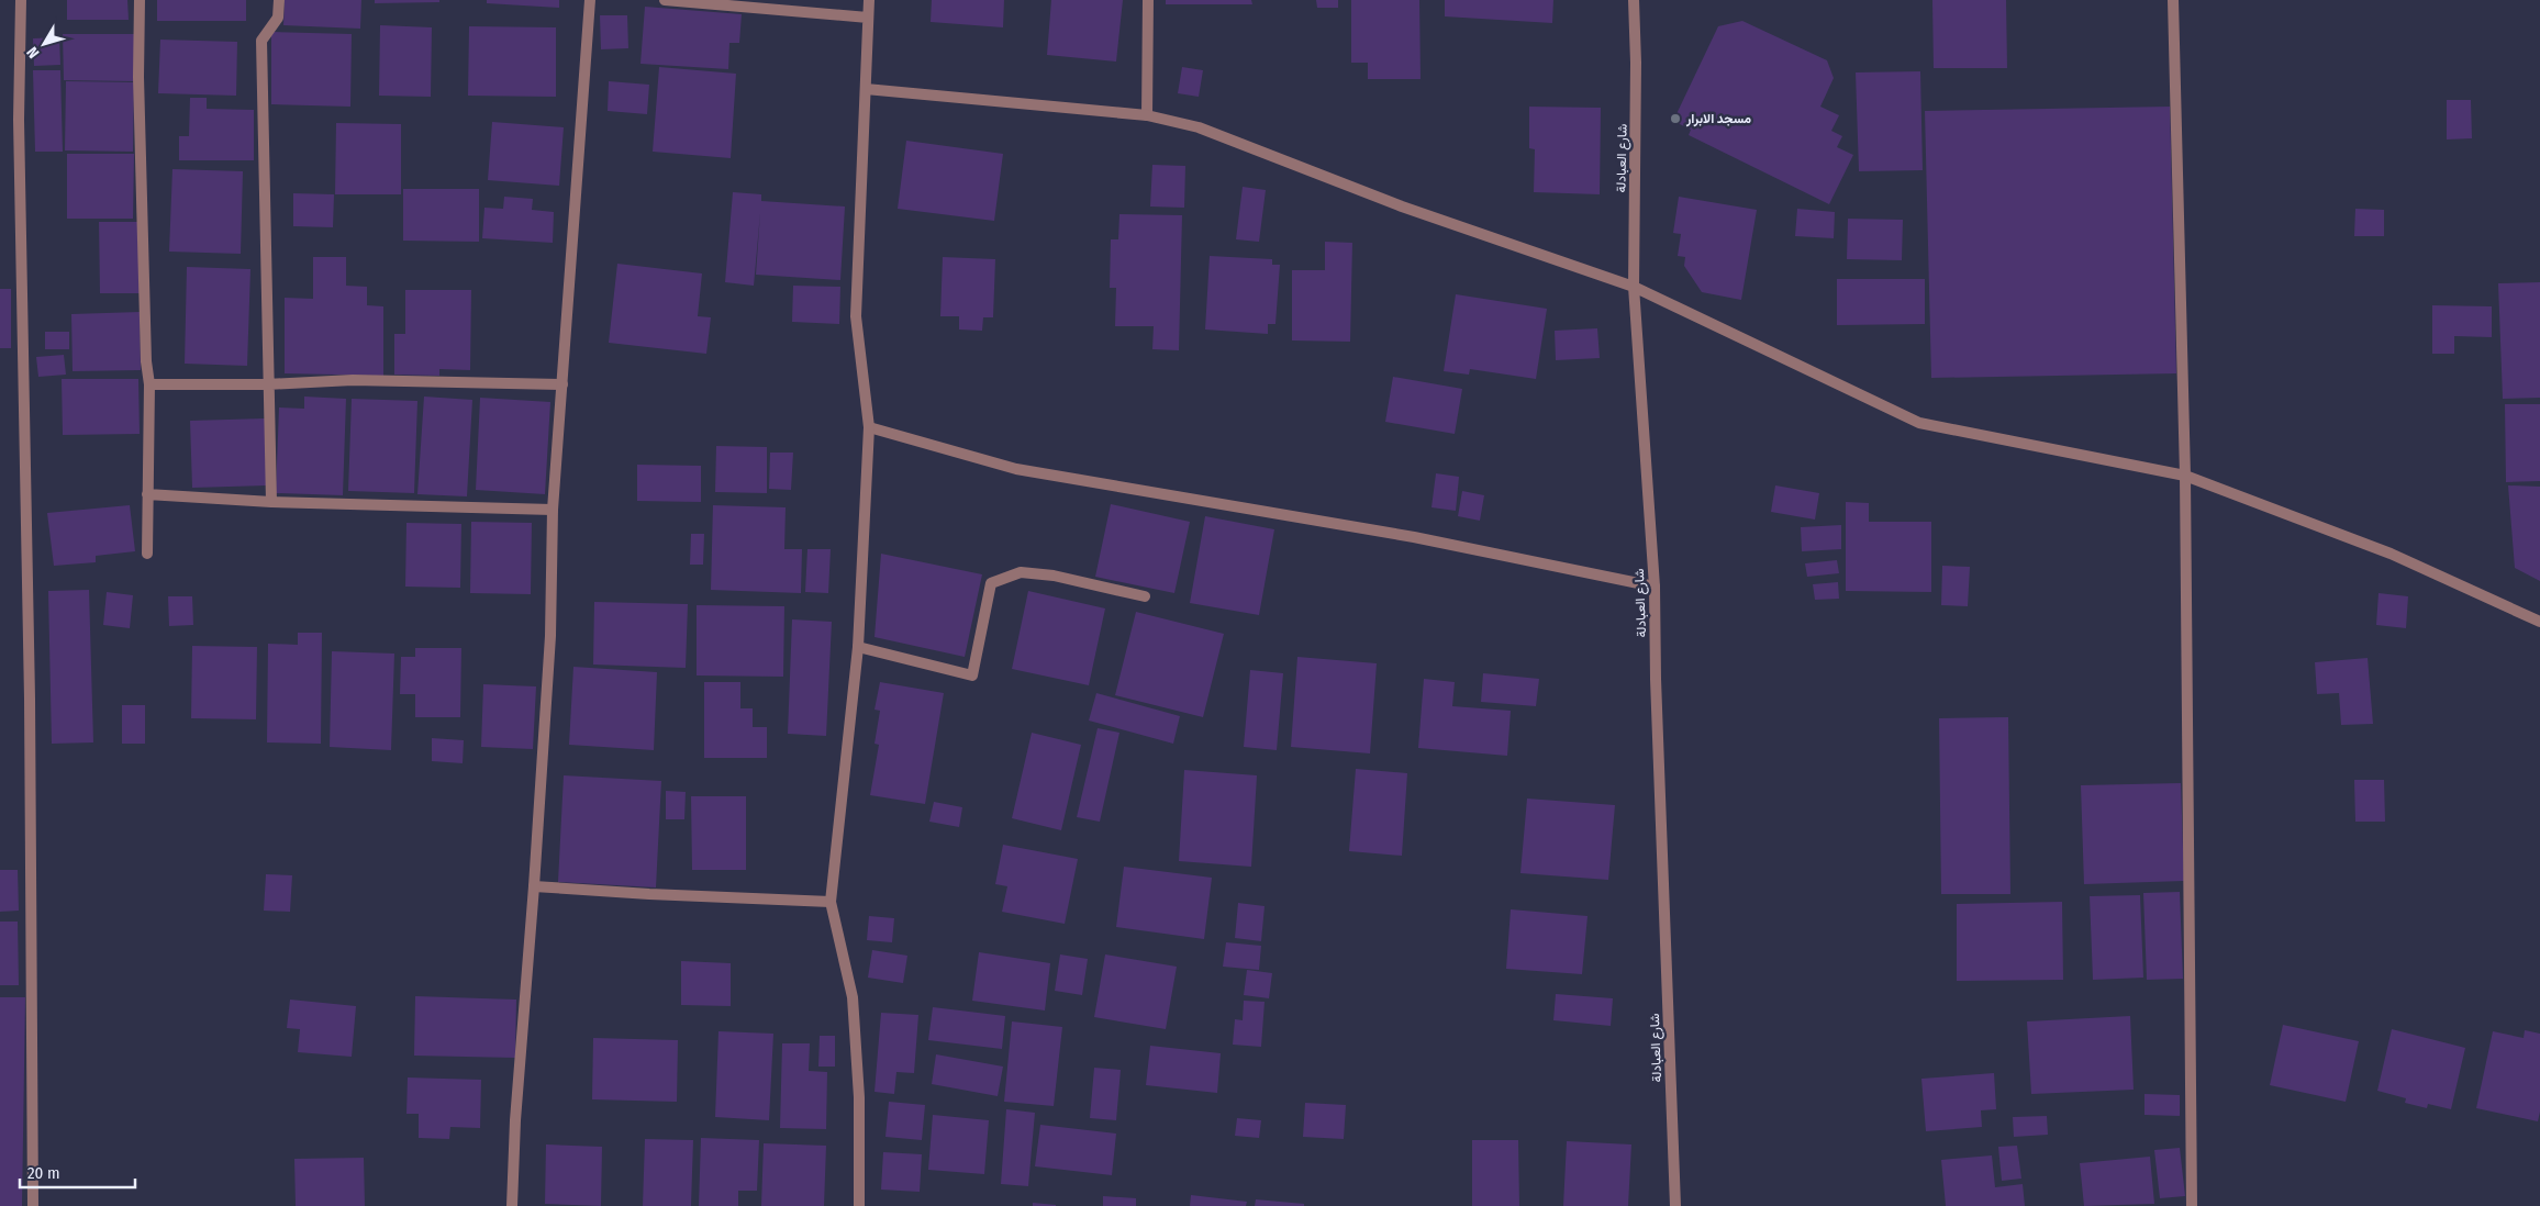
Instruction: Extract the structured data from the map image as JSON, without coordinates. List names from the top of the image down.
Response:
{
  "streets": {
    "street": ["شارع العبادلة"]
  },
  "places": ["مسجد الابرار"],
  "scale_bar": "20 m",
  "north": "bottom left"
}
